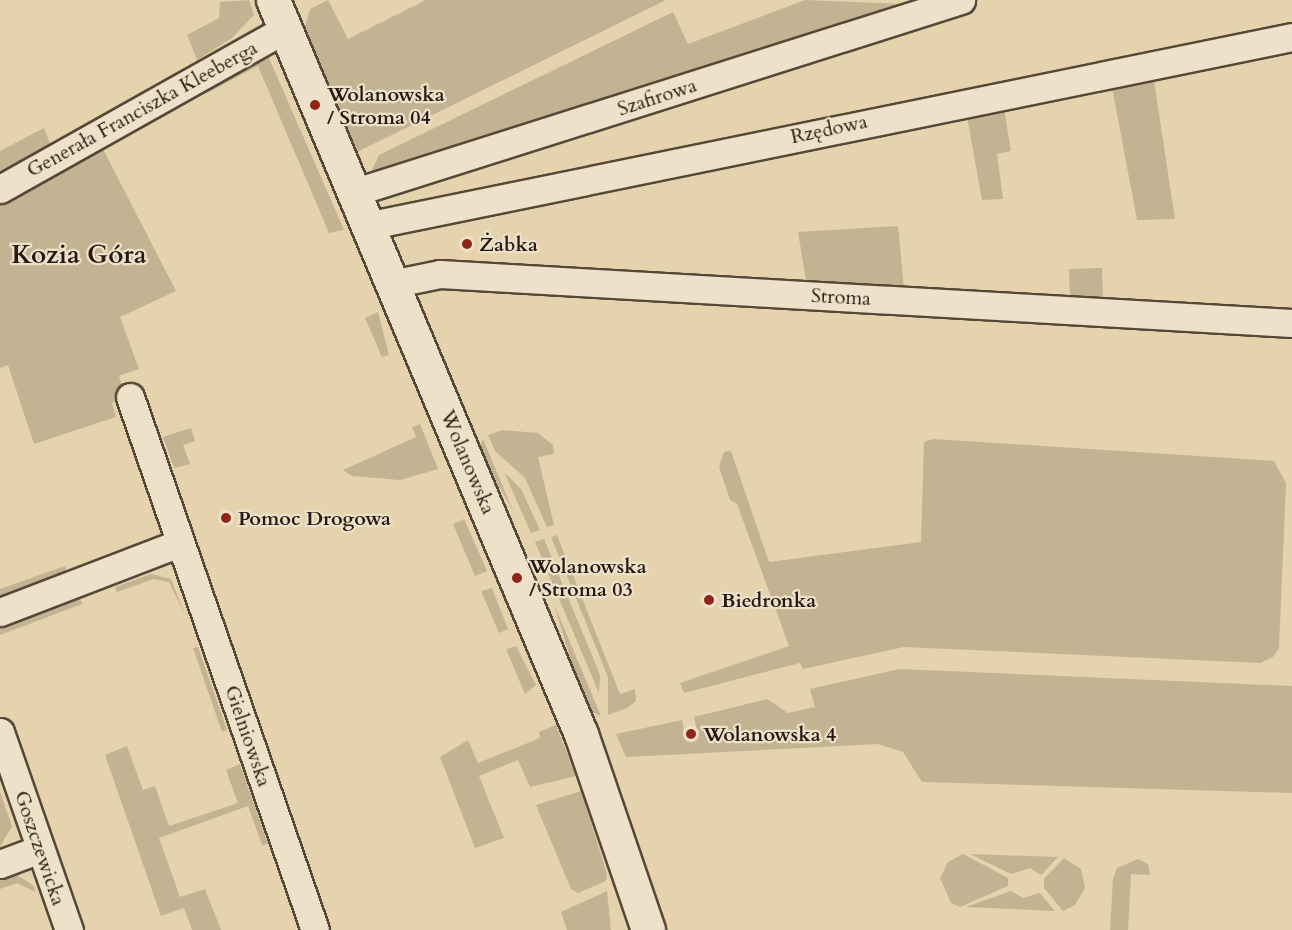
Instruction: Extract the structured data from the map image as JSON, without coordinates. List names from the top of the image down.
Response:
{
  "streets": {
    "street": [
      "Szafirowa",
      "Generała Franciszka Kleeberga",
      "Rzędowa",
      "Stroma",
      "Wolanowska",
      "Gielniowska",
      "Goszczewicka"
    ]
  },
  "crossings": [
    ["Szafirowa", "Wolanowska"],
    ["Generała Franciszka Kleeberga", "Wolanowska"],
    ["Rzędowa", "Wolanowska"],
    ["Stroma", "Wolanowska"]
  ],
  "districts": ["Kozia Góra"],
  "places": [
    "Wolanowska / Stroma 04",
    "Żabka",
    "Pomoc Drogowa",
    "Wolanowska / Stroma 03",
    "Biedronka",
    "Wolanowska 4"
  ]
}
